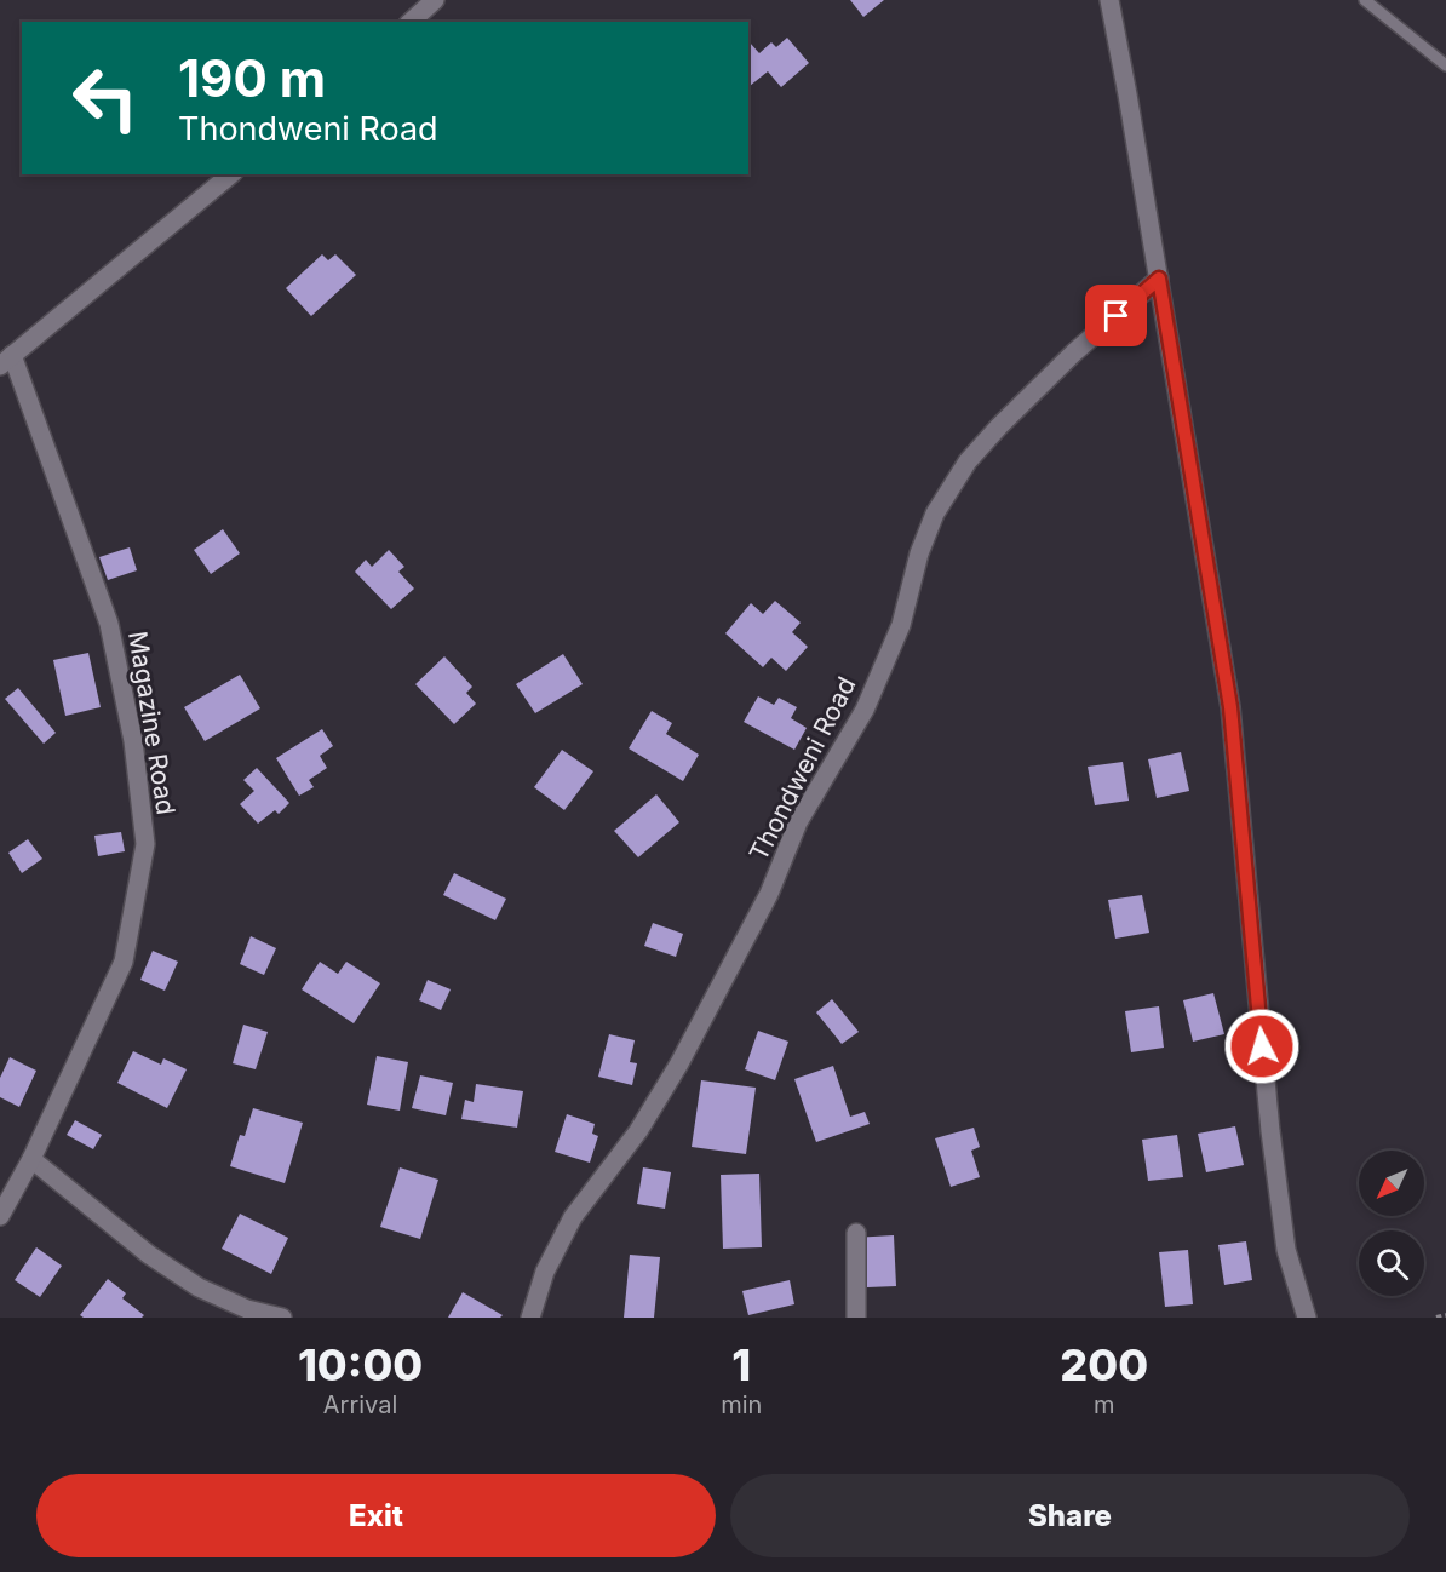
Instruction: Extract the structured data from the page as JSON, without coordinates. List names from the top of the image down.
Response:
{
  "streets": {
    "street": ["Magazine Road", "Thondweni Road"]
  },
  "north": "bottom left",
  "page": {
    "turn": ["190 m", "Thondweni Road"],
    "eta": [
      "10:00",
      "Arrival",
      "1",
      "min",
      "200",
      "m"
    ],
    "buttons": ["Exit", "Share"]
  }
}
